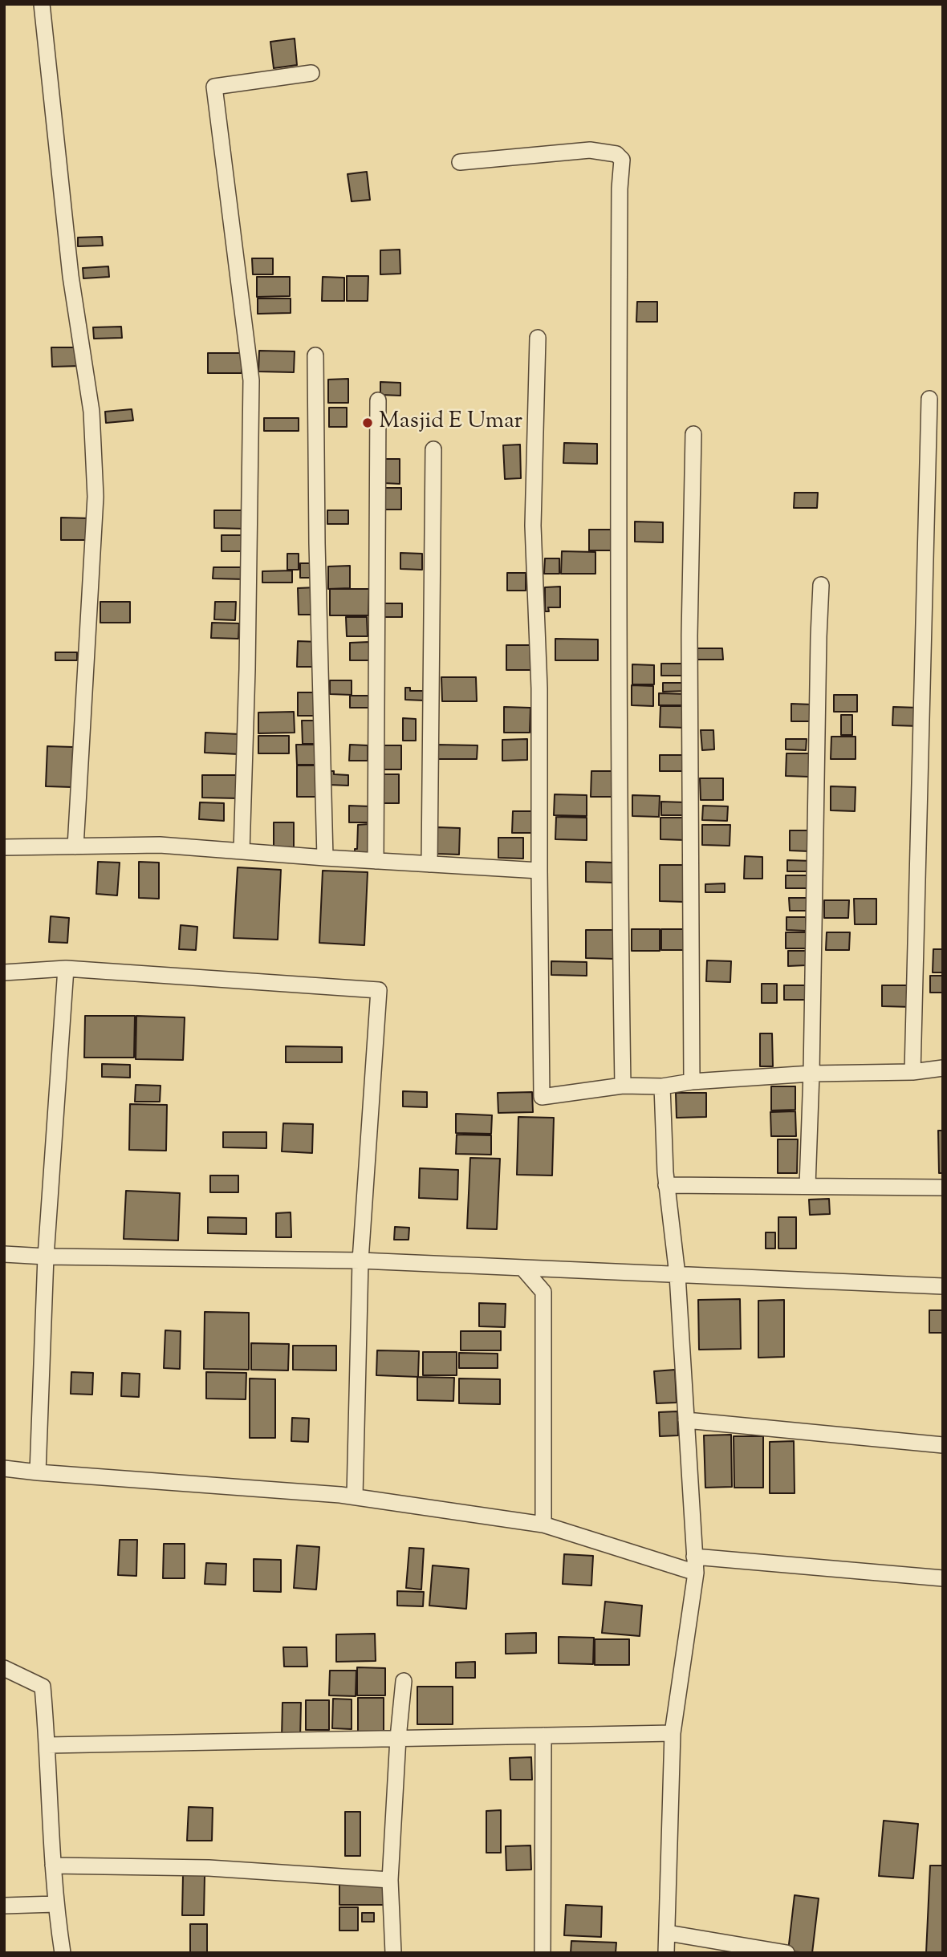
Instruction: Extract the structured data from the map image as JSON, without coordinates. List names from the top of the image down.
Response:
{
  "places": ["Masjid E Umar"]
}
